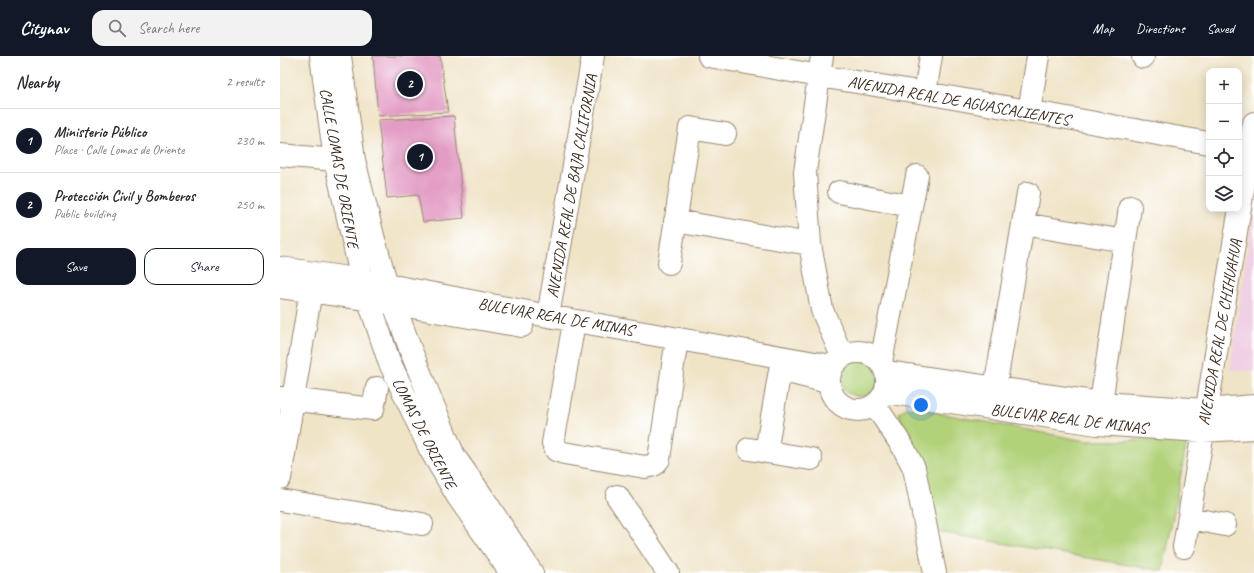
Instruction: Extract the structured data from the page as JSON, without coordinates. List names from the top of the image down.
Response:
{
  "streets": {
    "street": [
      "AVENIDA REAL DE AGUASCALIENTES",
      "CALLE LOMAS DE ORIENTE",
      "AVENIDA REAL DE BAJA CALIFORNIA",
      "BULEVAR REAL DE MINAS",
      "AVENIDA REAL DE CHIHUAHUA",
      "LOMAS DE ORIENTE"
    ]
  },
  "crossings": [
    ["CALLE LOMAS DE ORIENTE", "BULEVAR REAL DE MINAS"],
    ["CALLE LOMAS DE ORIENTE", "LOMAS DE ORIENTE"],
    ["AVENIDA REAL DE BAJA CALIFORNIA", "BULEVAR REAL DE MINAS"],
    ["BULEVAR REAL DE MINAS", "AVENIDA REAL DE CHIHUAHUA"],
    ["BULEVAR REAL DE MINAS", "LOMAS DE ORIENTE"]
  ],
  "page": {
    "header": "Citynav",
    "search": "Search here",
    "nav": ["Map", "Directions", "Saved"],
    "heading": ["Nearby", "2 results"],
    "map_buttons": ["+", "−"],
    "pins": ["2", "1"],
    "list": [
      {
        "mark": "1",
        "name": "Ministerio Público",
        "note": "Place · Calle Lomas de Oriente",
        "value": "230 m"
      },
      {
        "mark": "2",
        "name": "Protección Civil y Bomberos",
        "note": "Public building",
        "value": "250 m"
      }
    ],
    "buttons": ["Save", "Share"]
  }
}
